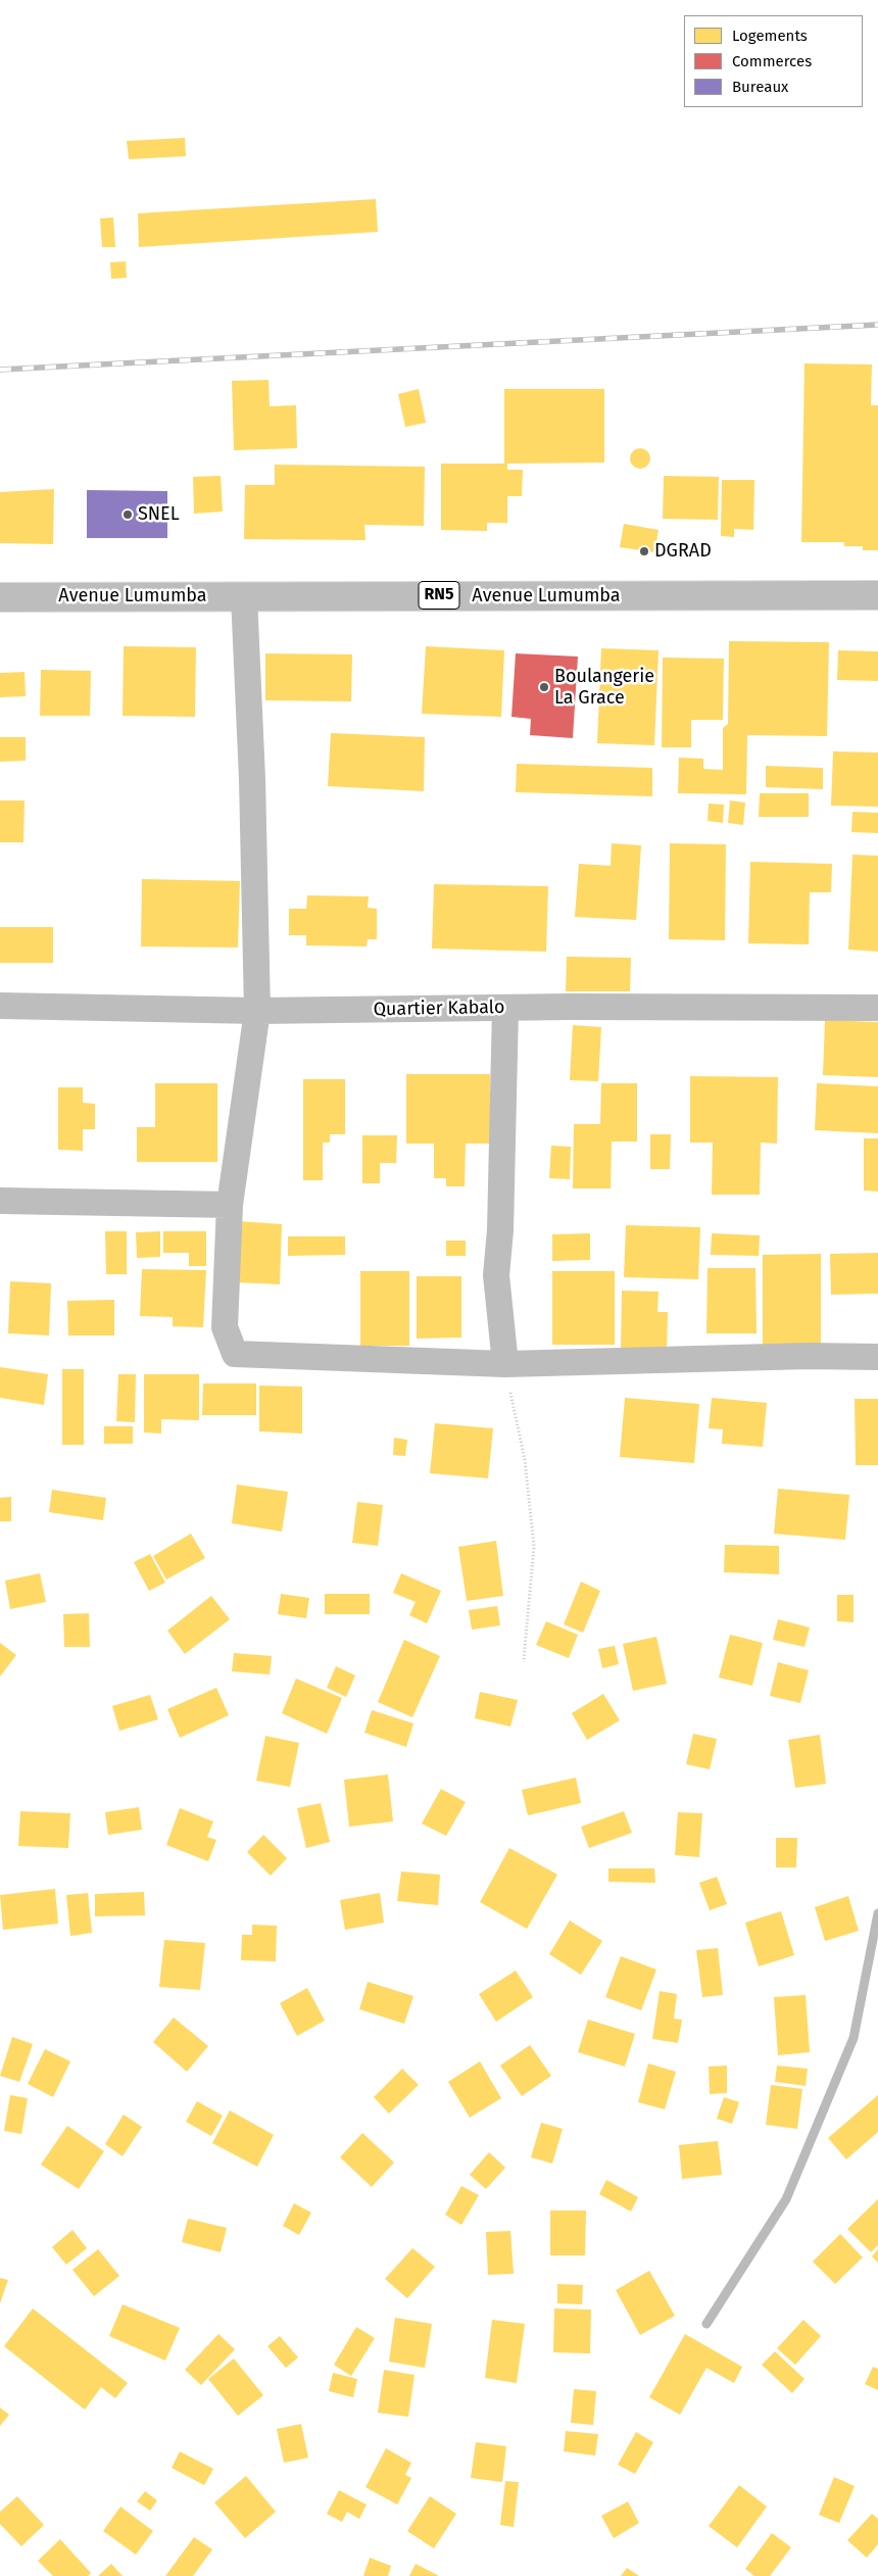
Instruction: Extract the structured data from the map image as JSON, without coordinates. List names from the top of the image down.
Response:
{
  "streets": {
    "highway": ["RN5", "Avenue Lumumba"],
    "street": ["Quartier Kabalo"]
  },
  "places": ["SNEL", "DGRAD", "Boulangerie La Grace"],
  "legend": ["Logements", "Commerces", "Bureaux"]
}
